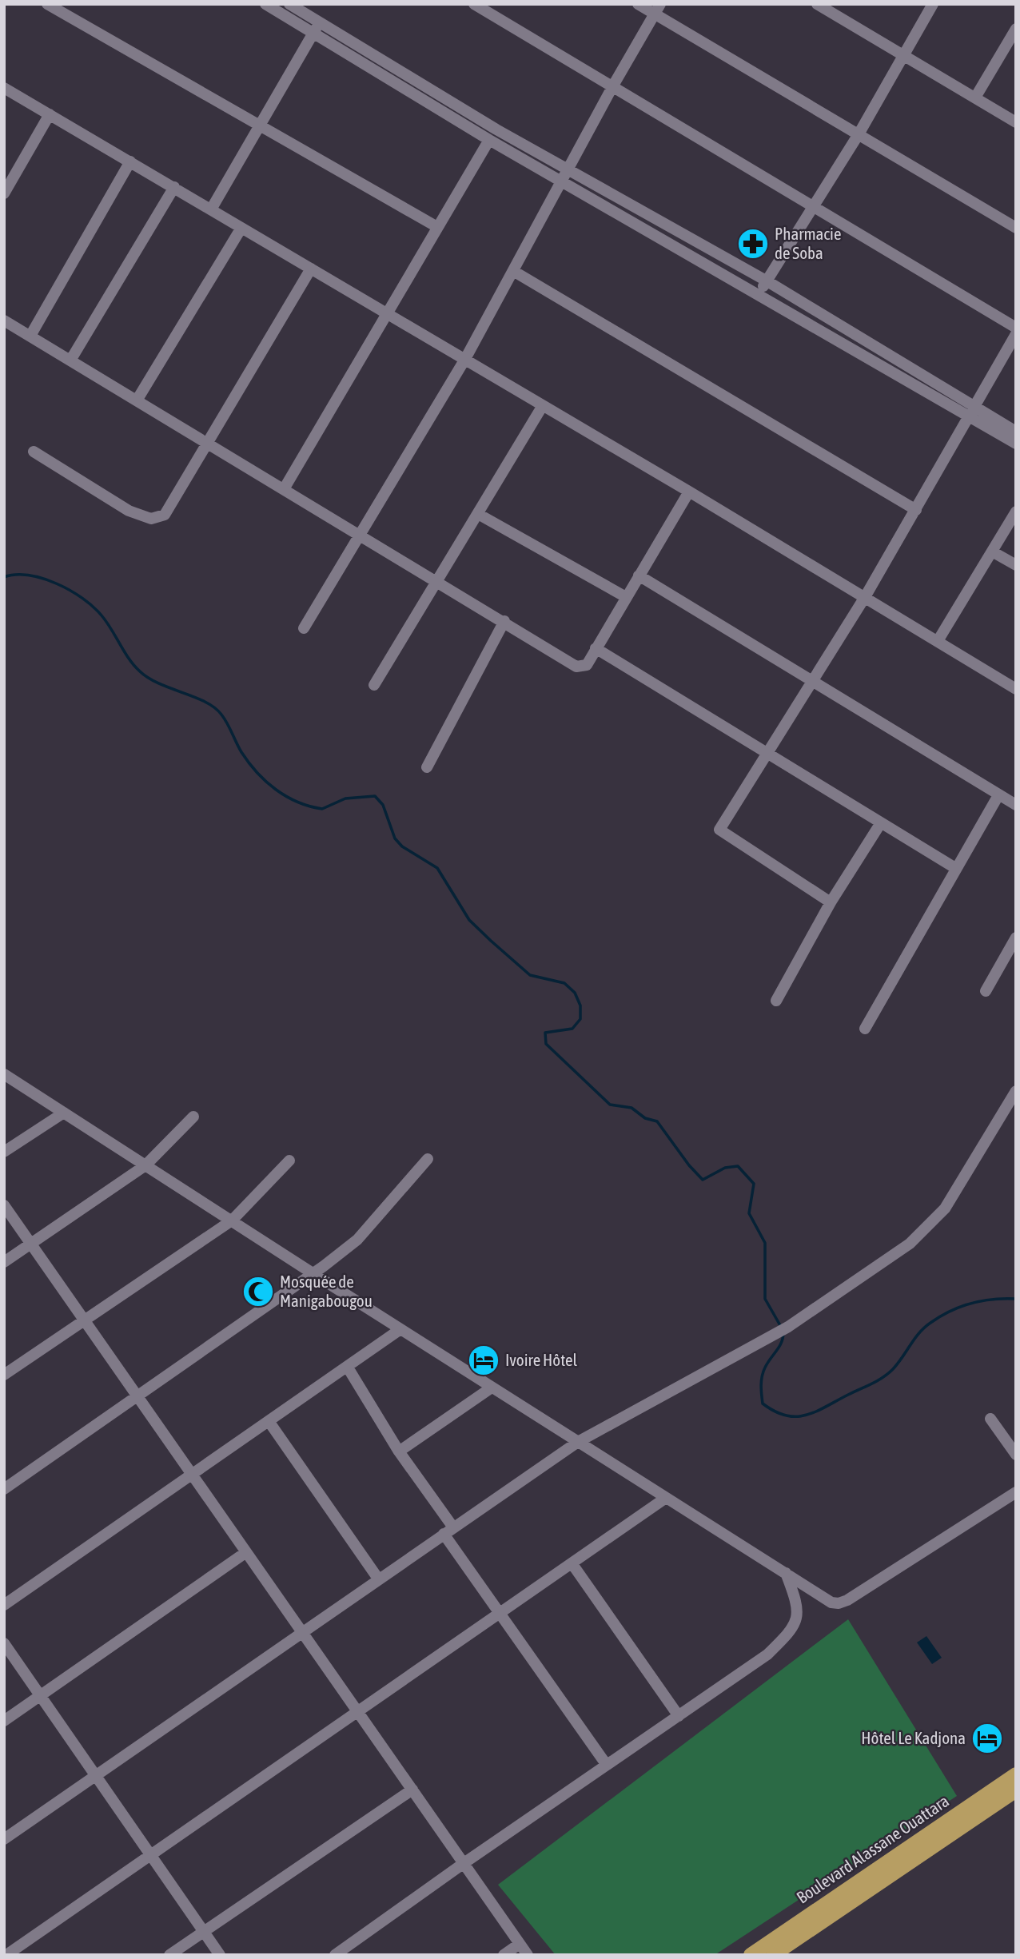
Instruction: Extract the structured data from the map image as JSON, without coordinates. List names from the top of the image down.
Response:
{
  "streets": {
    "main road": ["Boulevard Alassane Ouattara"]
  },
  "places": {
    "pharmacy": ["Pharmacie de Soba"],
    "mosque": ["Mosquée de Manigabougou"],
    "hotel": ["Ivoire Hôtel", "Hôtel Le Kadjona"]
  }
}
